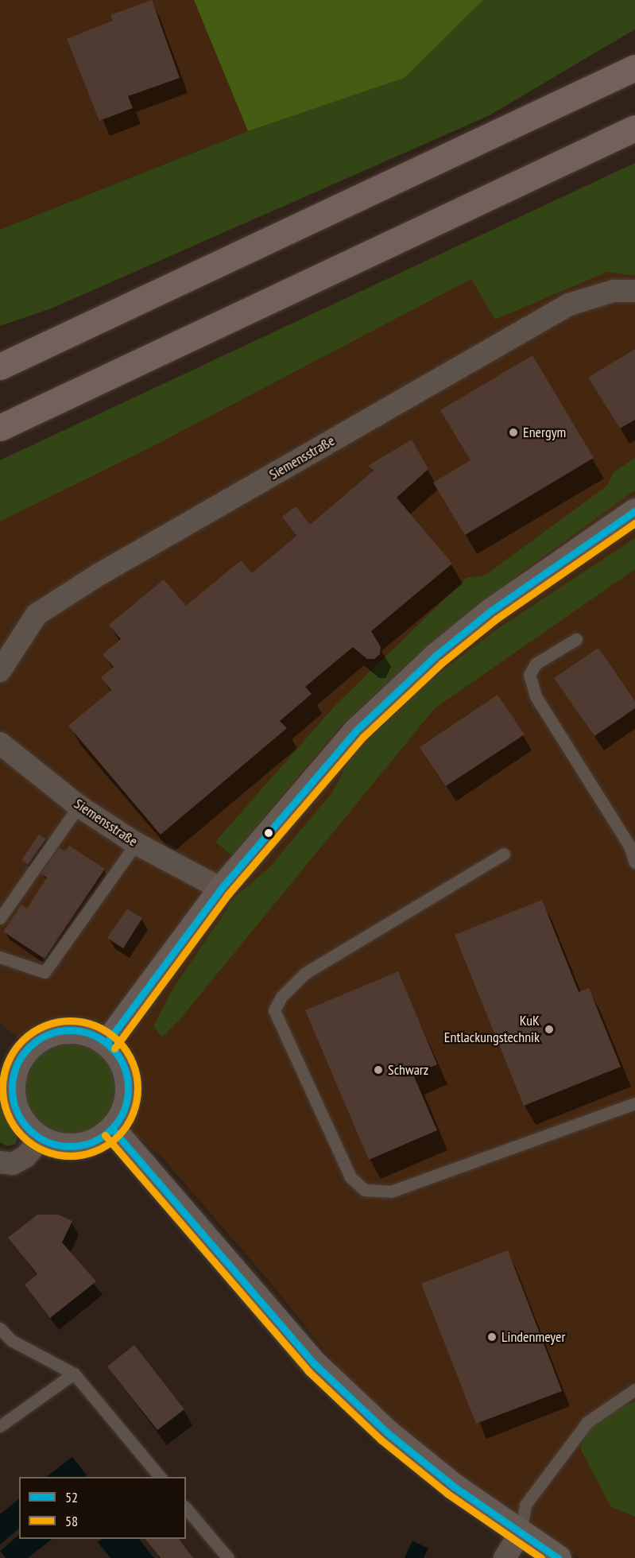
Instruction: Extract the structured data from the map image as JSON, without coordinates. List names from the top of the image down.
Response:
{
  "streets": {
    "street": ["Siemensstraße"]
  },
  "places": [
    "Energym",
    "KuK Entlackungstechnik",
    "Schwarz",
    "Lindenmeyer"
  ],
  "lines": ["transit line 52", "transit line 58"],
  "legend": ["52", "58"]
}
